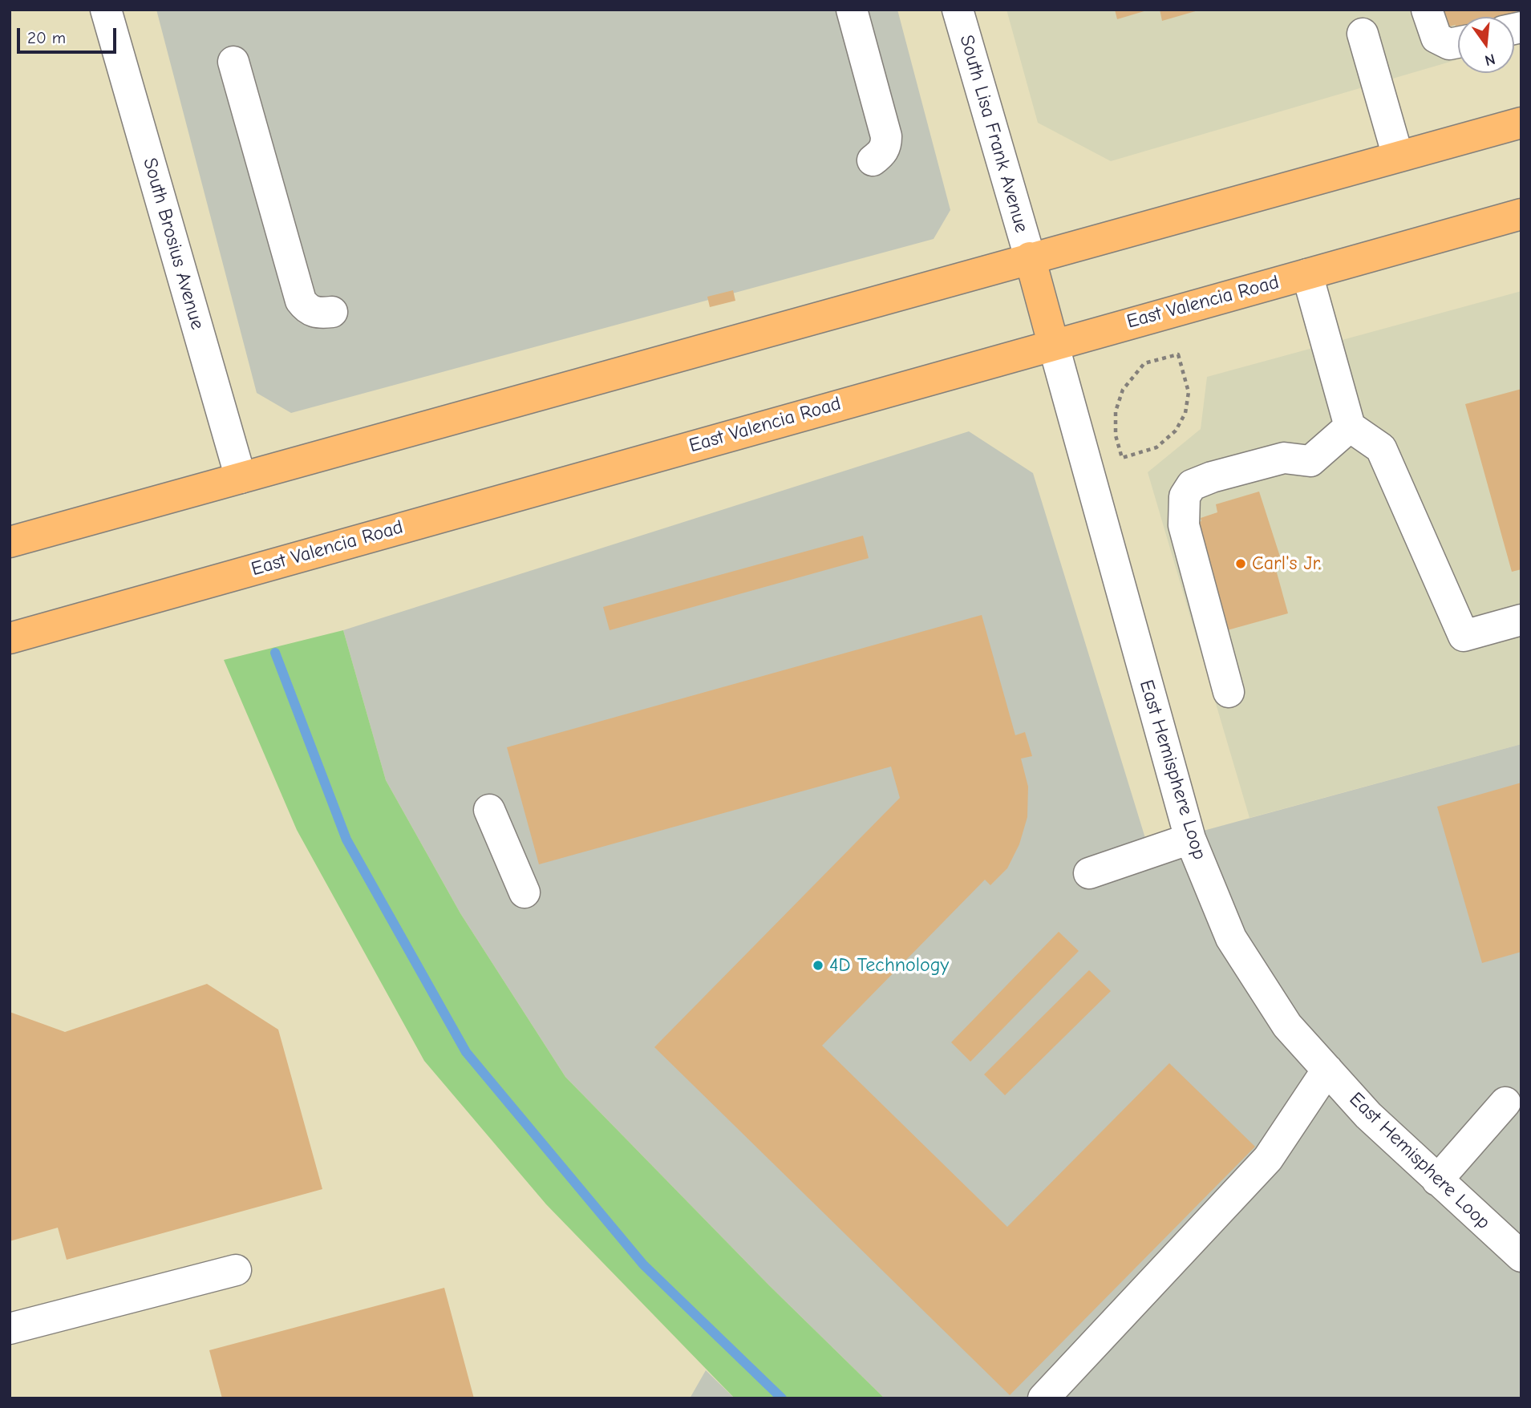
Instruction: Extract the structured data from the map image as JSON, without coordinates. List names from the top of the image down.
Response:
{
  "streets": {
    "main road": ["East Valencia Road"],
    "street": ["South Lisa Frank Avenue", "South Brosius Avenue", "East Hemisphere Loop"]
  },
  "crossings": [
    ["East Valencia Road", "East Hemisphere Loop"]
  ],
  "places": ["Carl's Jr.", "4D Technology"],
  "scale_bar": "20 m",
  "north": "bottom"
}
